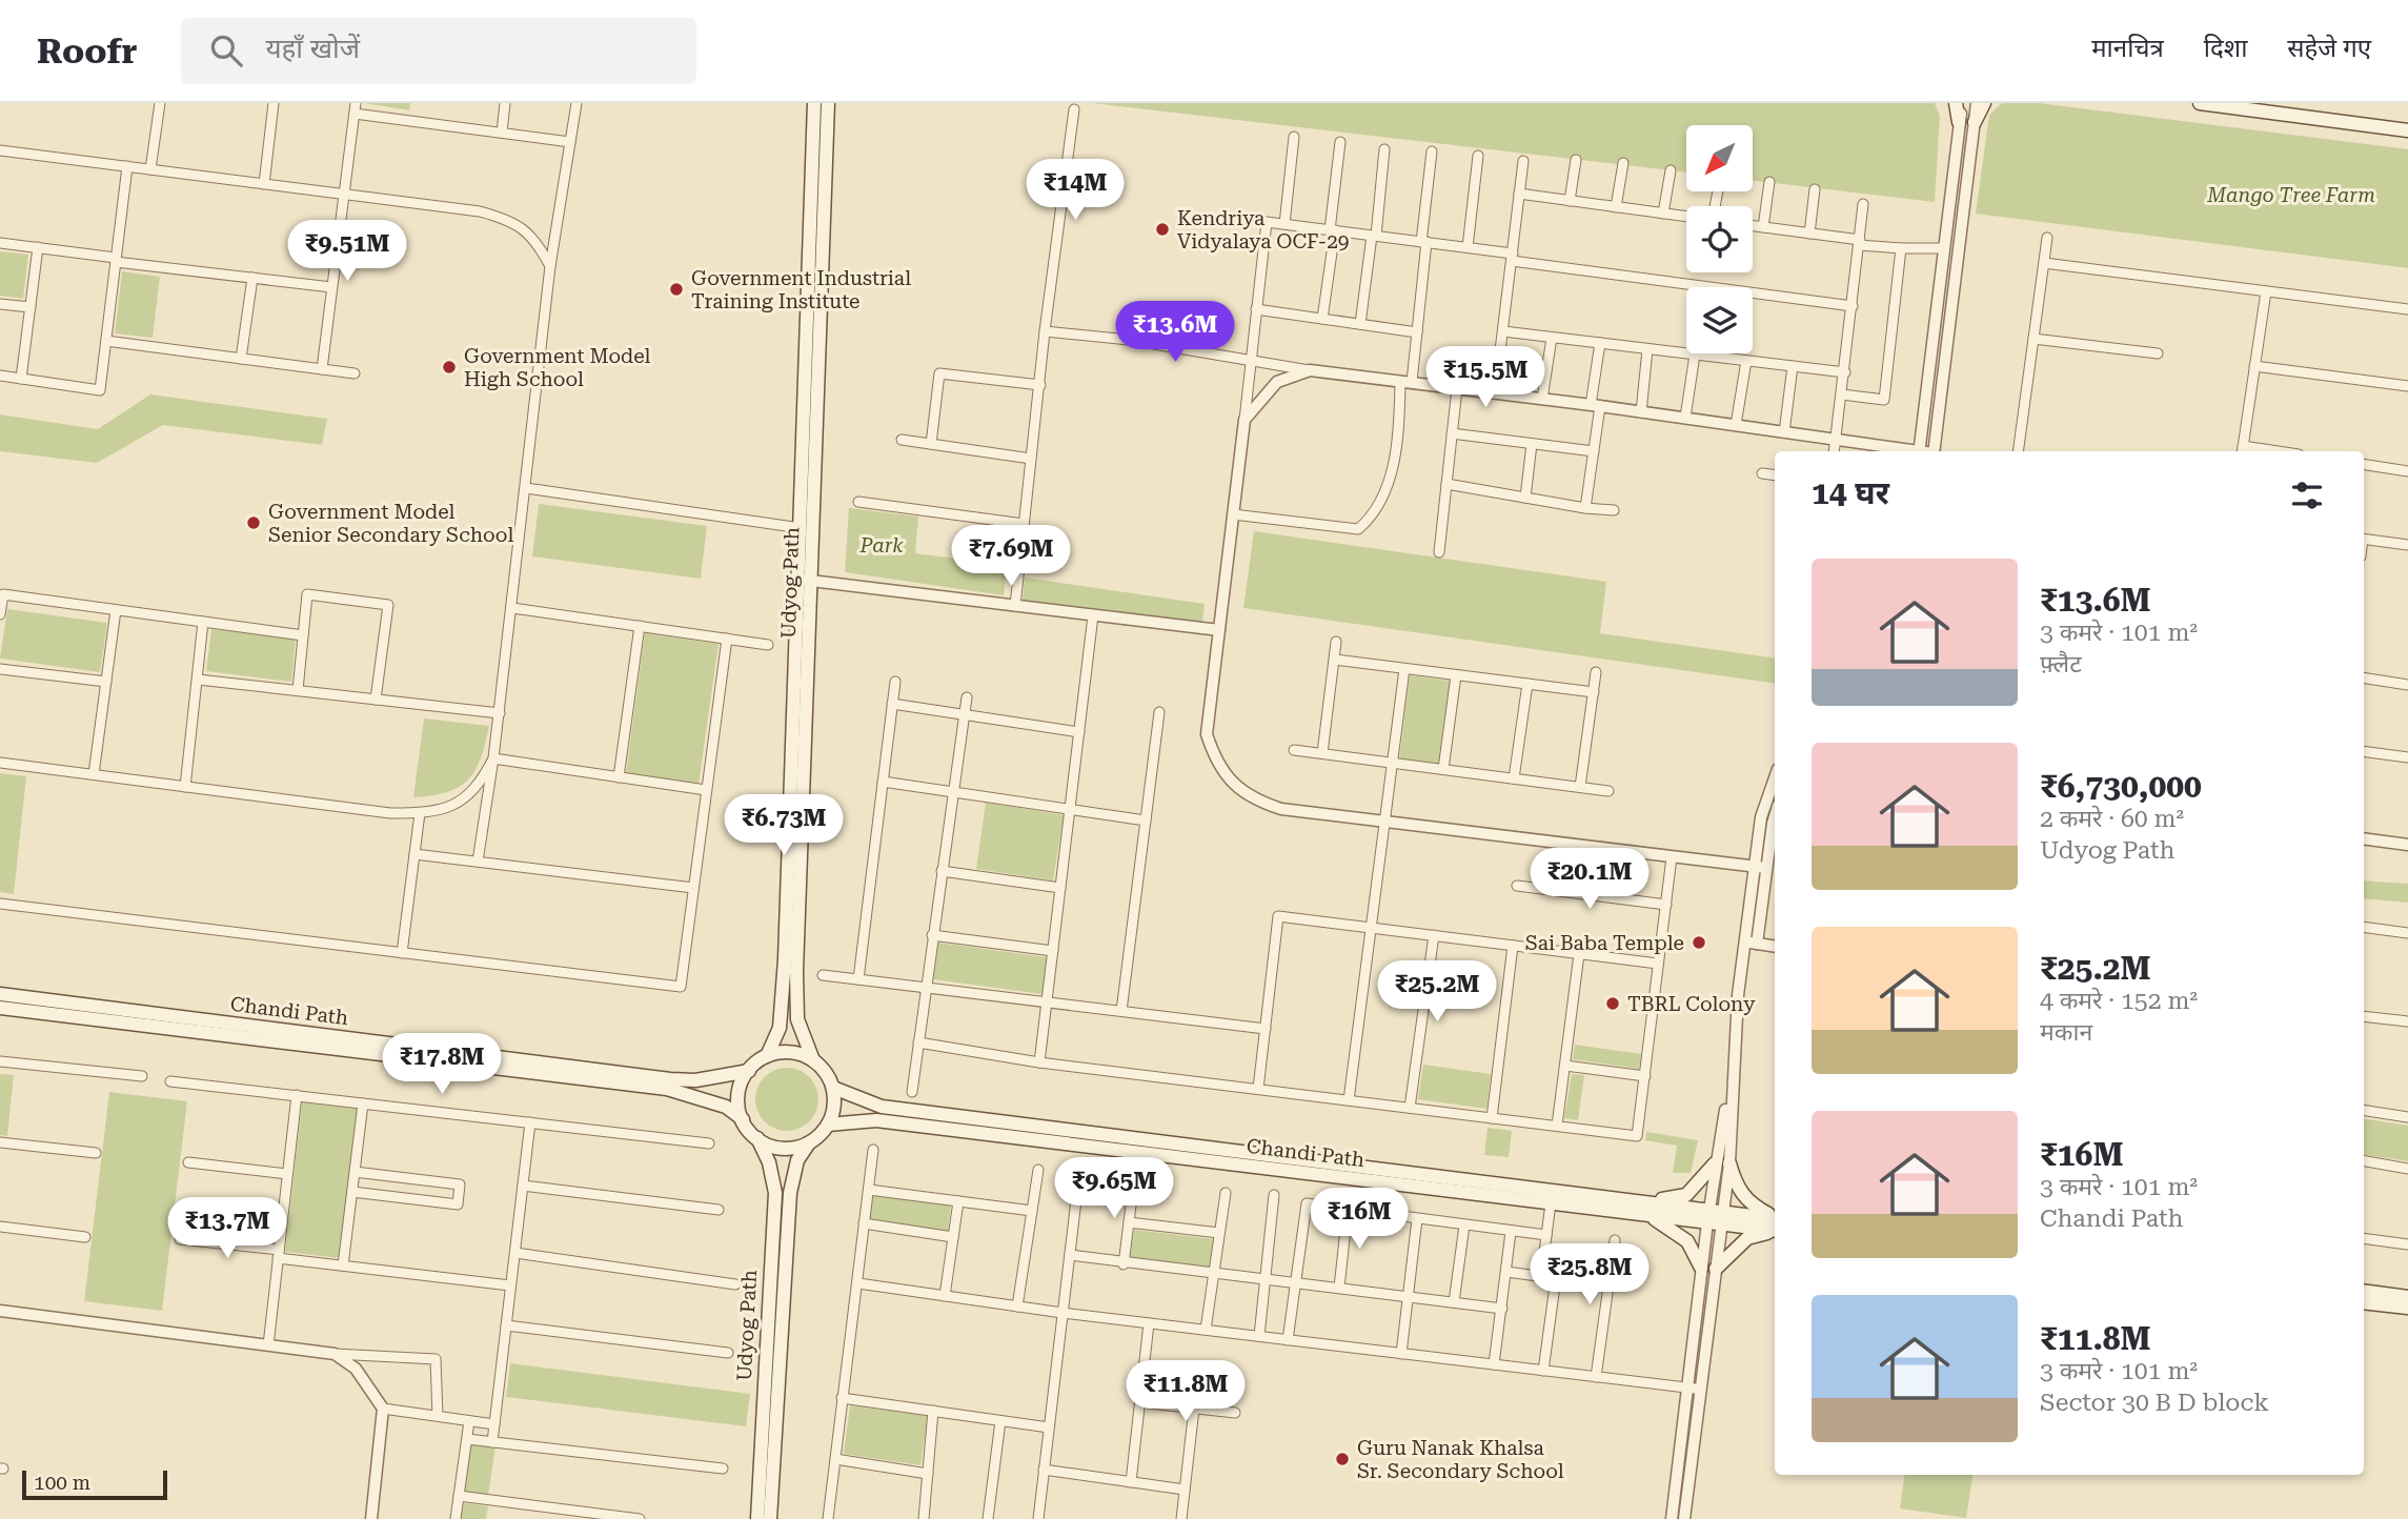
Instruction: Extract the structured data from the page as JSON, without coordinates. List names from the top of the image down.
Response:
{
  "streets": {
    "main road": ["Udyog Path", "Chandi Path"]
  },
  "crossings": [
    ["Udyog Path", "Chandi Path"]
  ],
  "parks": ["Mango Tree Farm", "Park"],
  "places": [
    "Kendriya Vidyalaya OCF-29",
    "Government Industrial Training Institute",
    "Government Model High School",
    "Government Model Senior Secondary School",
    "Sai Baba Temple",
    "TBRL Colony",
    "Guru Nanak Khalsa Sr. Secondary School"
  ],
  "scale_bar": "100 m",
  "north": "bottom left",
  "page": {
    "header": "Roofr",
    "search": "यहाँ खोजें",
    "nav": ["मानचित्र", "दिशा", "सहेजे गए"],
    "price": [
      "₹14M",
      "₹9.51M",
      "₹13.6M",
      "₹15.5M",
      "₹7.69M",
      "₹6.73M",
      "₹20.1M",
      "₹25.2M",
      "₹17.8M",
      "₹9.65M",
      "₹16M",
      "₹13.7M",
      "₹25.8M",
      "₹11.8M"
    ],
    "heading": "14 घर",
    "list": [
      {
        "name": "₹13.6M",
        "note": "3 कमरे · 101 m² · फ़्लैट"
      },
      {
        "name": "₹6,730,000",
        "note": "2 कमरे · 60 m² · Udyog Path"
      },
      {
        "name": "₹25.2M",
        "note": "4 कमरे · 152 m² · मकान"
      },
      {
        "name": "₹16M",
        "note": "3 कमरे · 101 m² · Chandi Path"
      },
      {
        "name": "₹11.8M",
        "note": "3 कमरे · 101 m² · Sector 30 B D block"
      }
    ],
    "scale": "100 m"
  }
}
